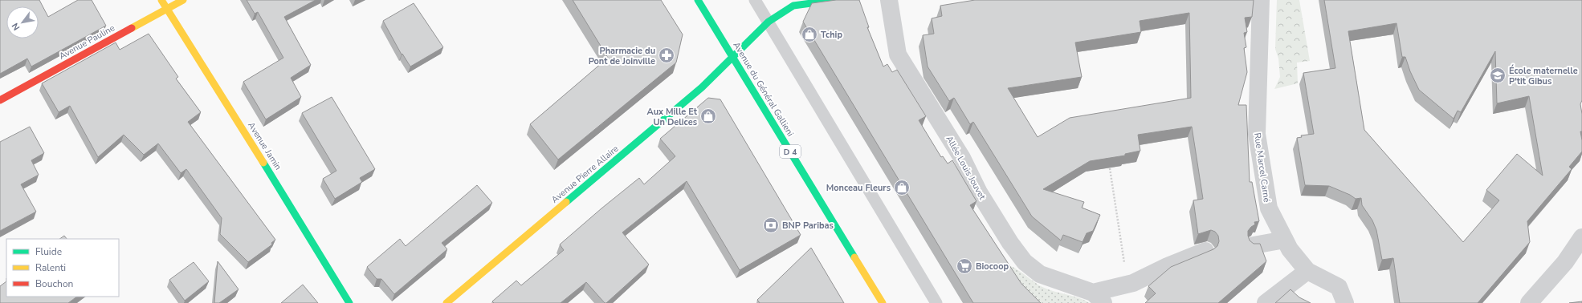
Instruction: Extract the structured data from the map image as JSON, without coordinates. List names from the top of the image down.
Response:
{
  "streets": {
    "street": [
      "Avenue Pauline",
      "Avenue du Général Gallieni",
      "Avenue Jamin",
      "D 4",
      "Allée Louis Jouvet",
      "Rue Marcel Carné",
      "Avenue Pierre Allaire"
    ]
  },
  "crossings": [
    ["Avenue Pauline", "Avenue Jamin"],
    ["Avenue du Général Gallieni", "Avenue Pierre Allaire"]
  ],
  "places": {
    "shop": ["Tchip", "Aux Mille Et Un Delices", "Monceau Fleurs"],
    "pharmacy": ["Pharmacie du Pont de Joinville"],
    "school or university": ["École maternelle P'tit Gibus"],
    "bank": ["BNP Paribas"],
    "supermarket": ["Biocoop"]
  },
  "legend": ["Fluide", "Ralenti", "Bouchon"],
  "north": "bottom left"
}
